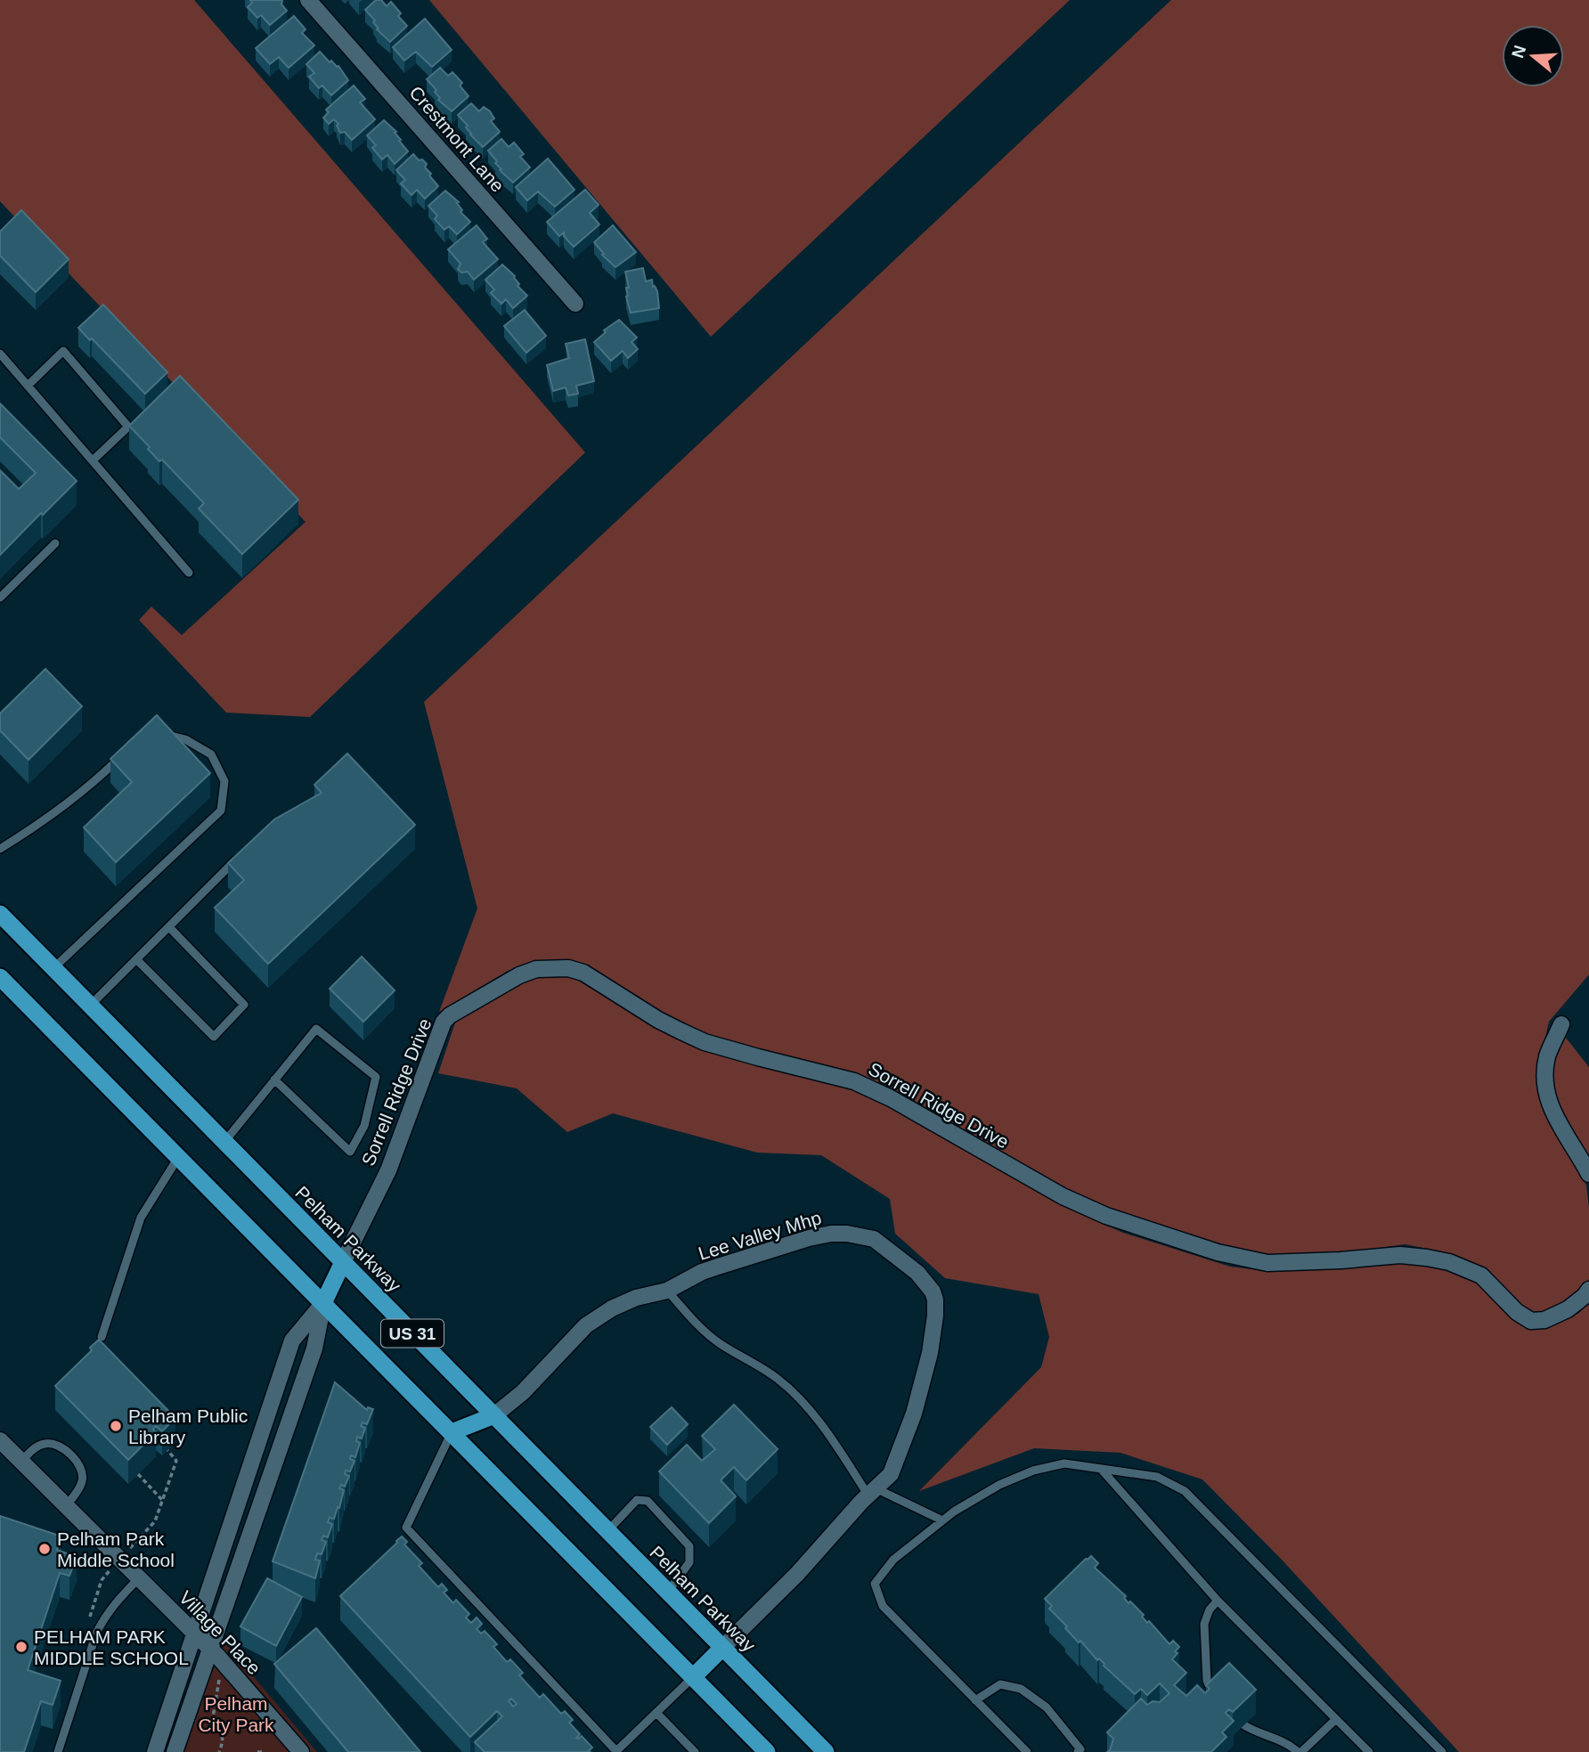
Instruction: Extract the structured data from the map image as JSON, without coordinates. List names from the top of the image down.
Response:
{
  "streets": {
    "main road": ["Pelham Parkway", "US 31"],
    "street": [
      "Crestmont Lane",
      "Sorrell Ridge Drive",
      "Lee Valley Mhp",
      "Village Place"
    ]
  },
  "crossings": [
    ["Sorrell Ridge Drive", "Pelham Parkway"],
    ["Lee Valley Mhp", "Pelham Parkway"]
  ],
  "parks": ["Pelham City Park"],
  "places": ["Pelham Public Library", "Pelham Park Middle School", "PELHAM PARK MIDDLE SCHOOL"],
  "north": "left"
}
